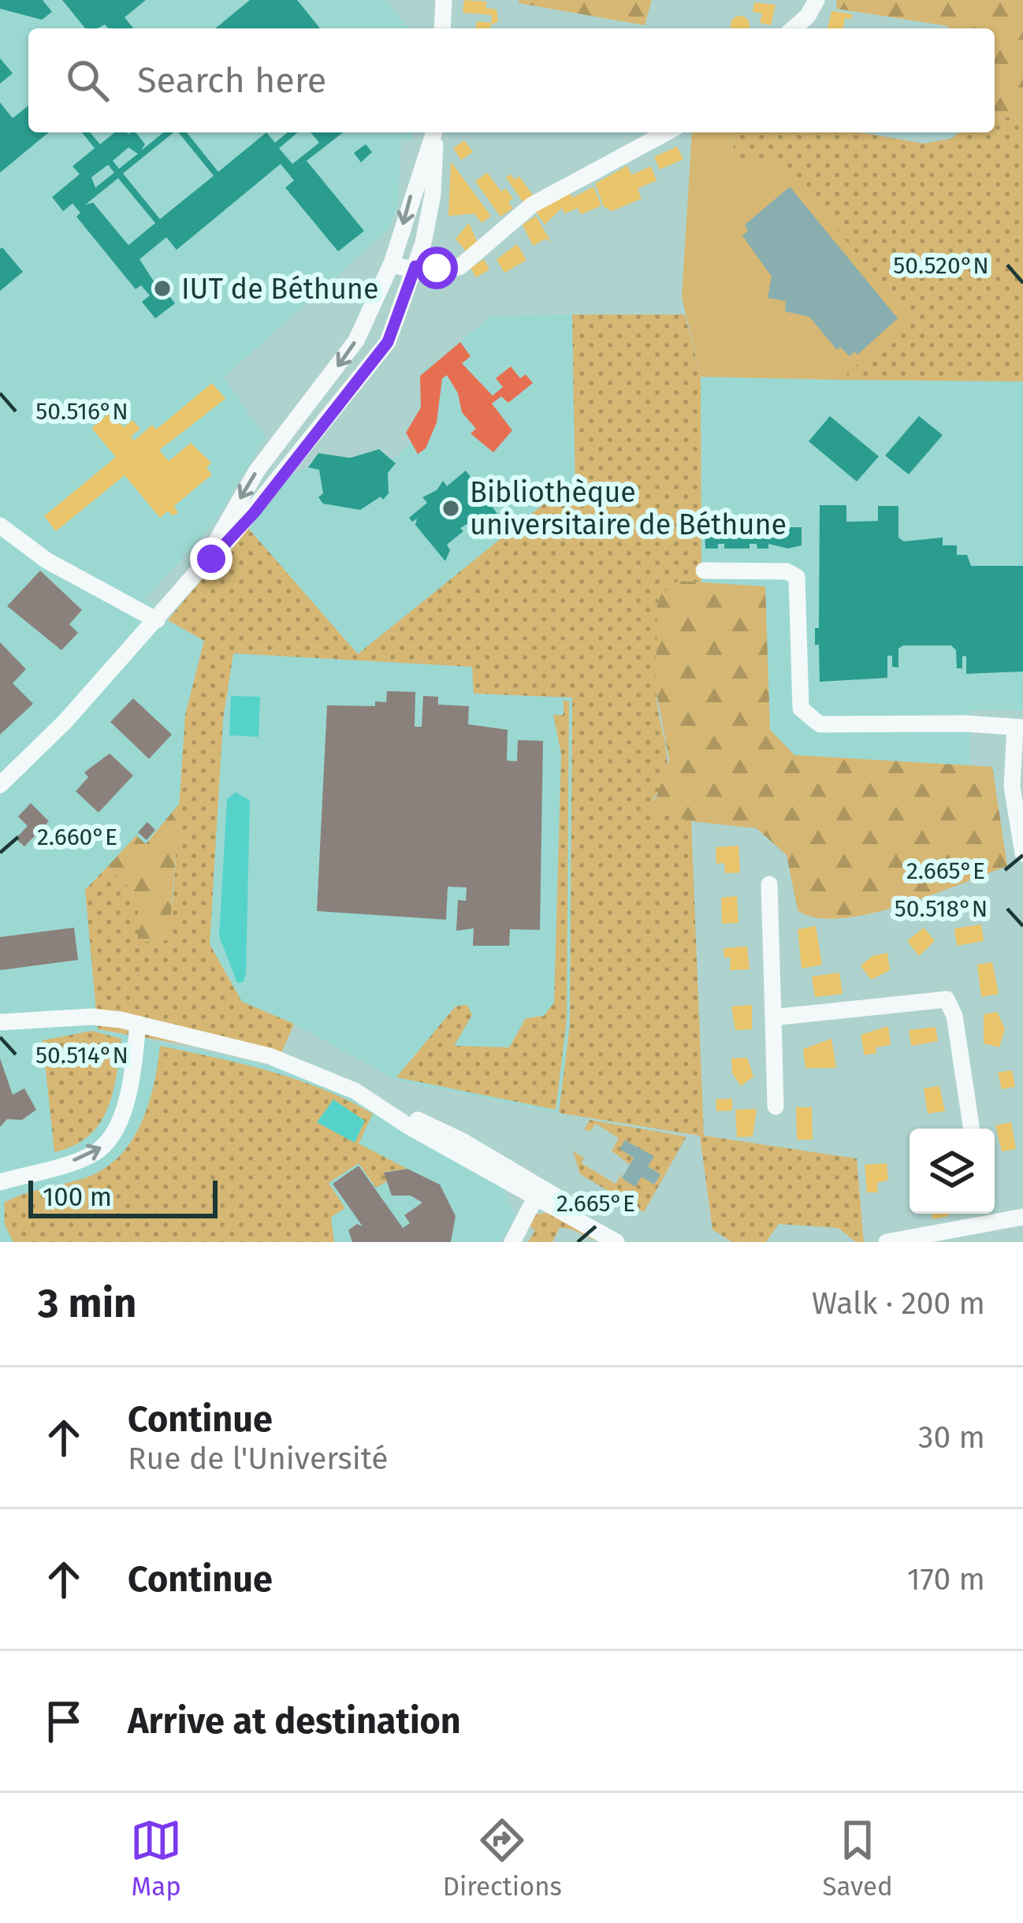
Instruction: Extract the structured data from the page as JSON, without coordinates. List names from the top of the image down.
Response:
{
  "places": ["IUT de Béthune", "Bibliothèque universitaire de Béthune"],
  "scale_bar": "100 m",
  "page": {
    "search": "Search here",
    "scale": "100 m",
    "heading": ["3 min", "Walk · 200 m"],
    "list": [
      ["Continue", "Rue de l'Université", "30 m"],
      ["Continue", "170 m"],
      "Arrive at destination"
    ],
    "nav": ["Map", "Directions", "Saved"]
  },
  "coordinates": [
    "50.520°N",
    "50.516°N",
    "2.660°E",
    "2.665°E",
    "50.518°N",
    "50.514°N"
  ]
}
